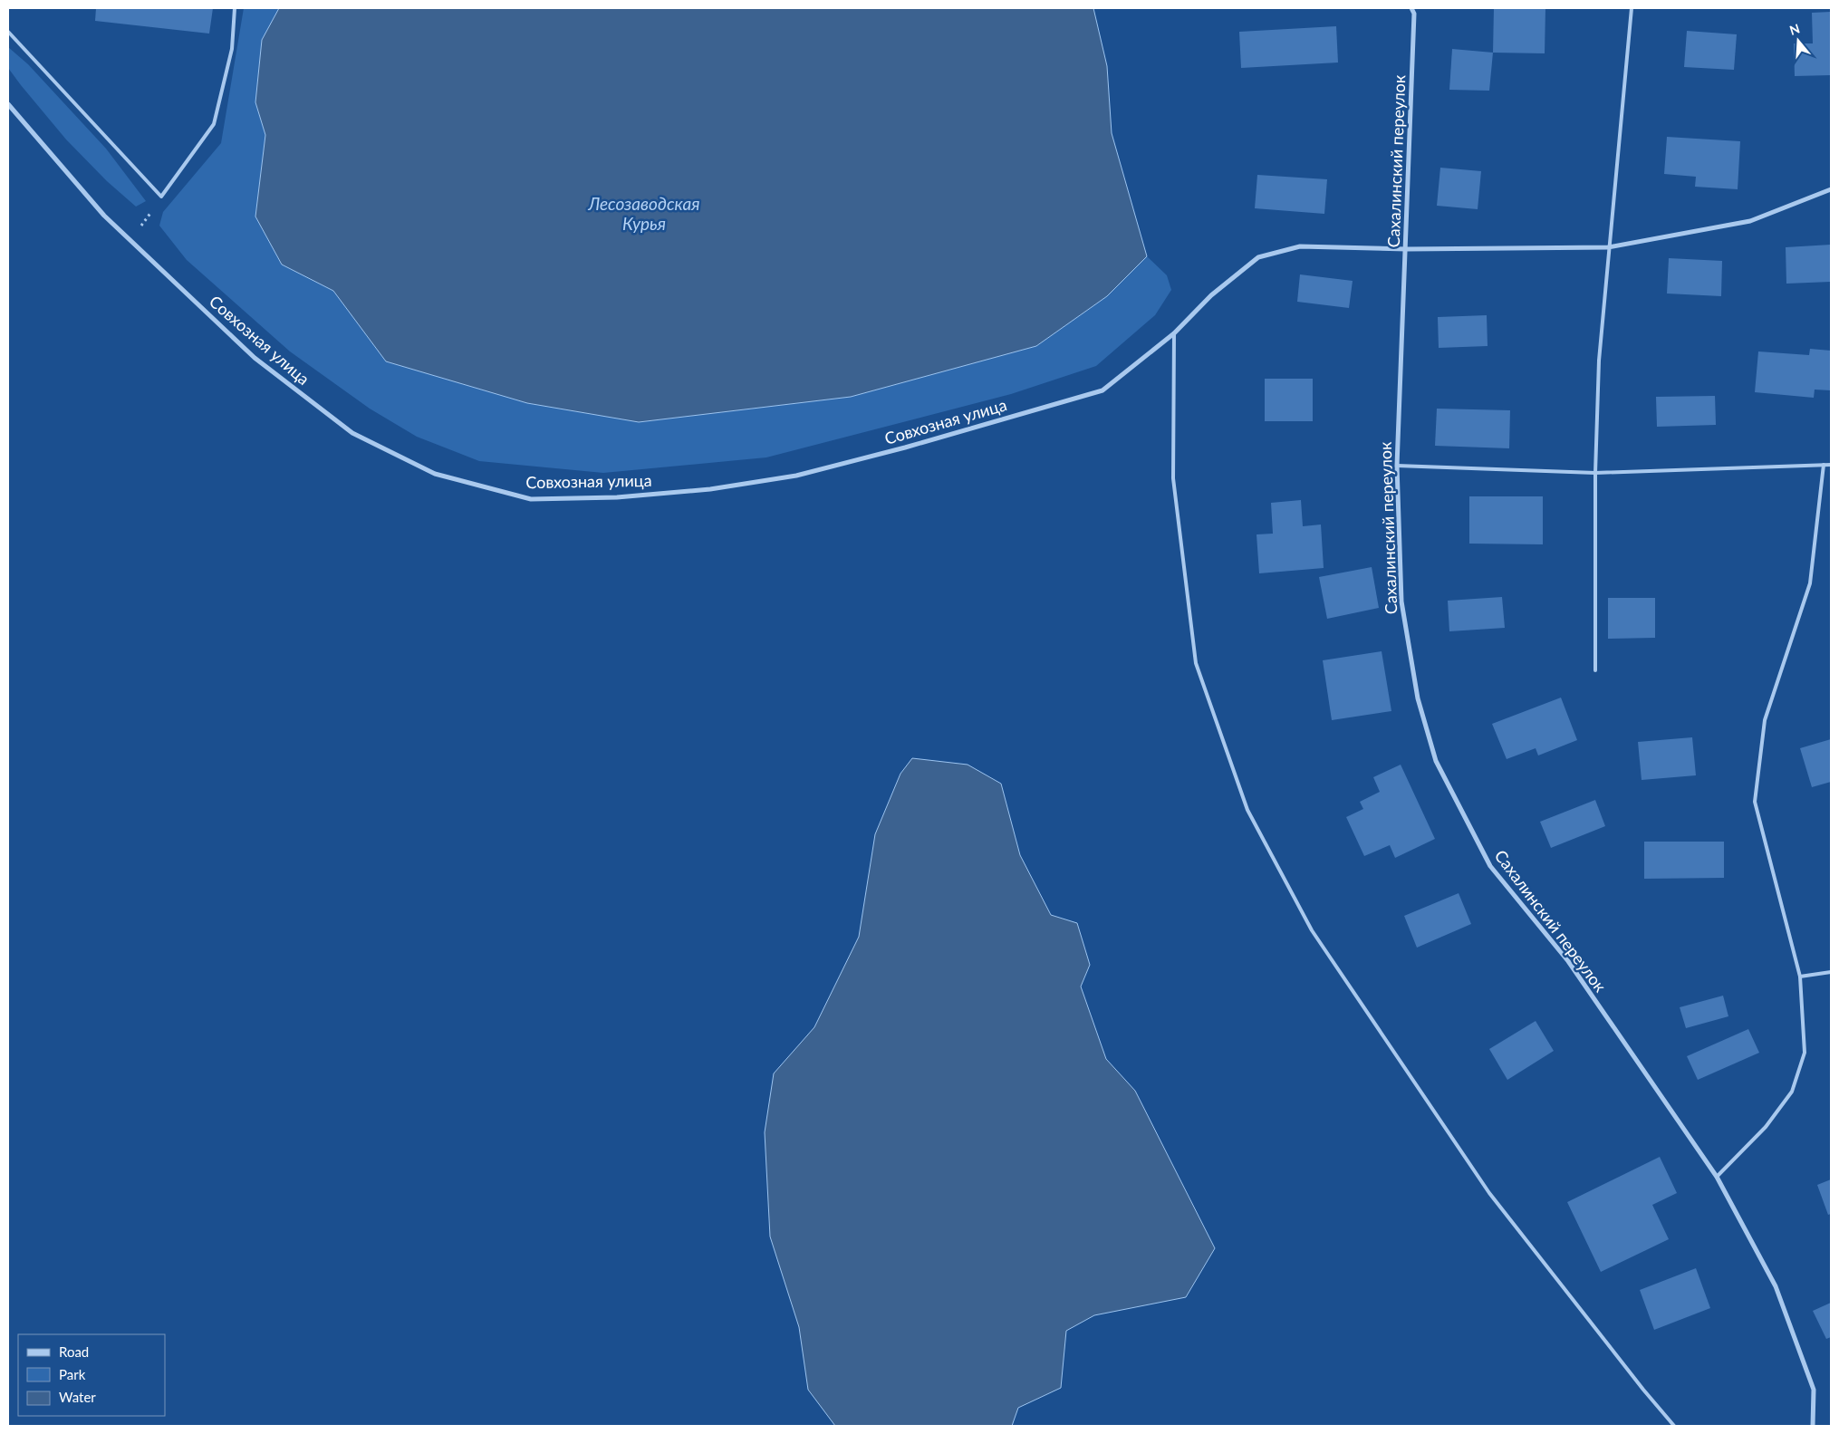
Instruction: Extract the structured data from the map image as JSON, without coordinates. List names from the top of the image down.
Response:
{
  "streets": {
    "street": ["Сахалинский переулок", "Совхозная улица"]
  },
  "crossings": [
    ["Сахалинский переулок", "Совхозная улица"]
  ],
  "water": ["Лесозаводская Курья"],
  "legend": ["Road", "Park", "Water"],
  "north": "top"
}
